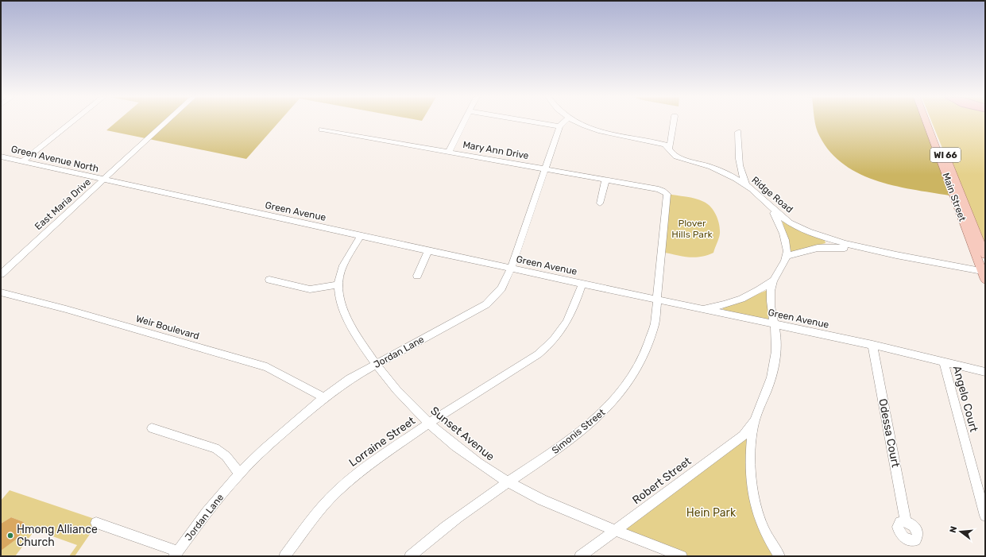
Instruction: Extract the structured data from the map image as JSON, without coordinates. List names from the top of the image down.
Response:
{
  "streets": {
    "main road": ["WI 66", "Main Street"],
    "street": [
      "Mary Ann Drive",
      "Green Avenue North",
      "Ridge Road",
      "East Maria Drive",
      "Green Avenue",
      "Weir Boulevard",
      "Jordan Lane",
      "Angelo Court",
      "Simonis Street",
      "Odessa Court",
      "Sunset Avenue",
      "Lorraine Street",
      "Robert Street"
    ]
  },
  "crossings": [
    ["Mary Ann Drive", "Jordan Lane"],
    ["Mary Ann Drive", "Simonis Street"],
    ["Green Avenue North", "East Maria Drive"],
    ["Green Avenue North", "Green Avenue"],
    ["Ridge Road", "Main Street"],
    ["East Maria Drive", "Green Avenue"],
    ["Green Avenue", "Jordan Lane"],
    ["Green Avenue", "Angelo Court"],
    ["Green Avenue", "Simonis Street"],
    ["Green Avenue", "Odessa Court"],
    ["Green Avenue", "Sunset Avenue"],
    ["Green Avenue", "Lorraine Street"],
    ["Green Avenue", "Robert Street"],
    ["Weir Boulevard", "Jordan Lane"],
    ["Jordan Lane", "Sunset Avenue"],
    ["Simonis Street", "Sunset Avenue"],
    ["Sunset Avenue", "Lorraine Street"],
    ["Sunset Avenue", "Robert Street"]
  ],
  "parks": ["Plover Hills Park", "Hein Park"],
  "places": ["Hmong Alliance Church"],
  "north": "left"
}
